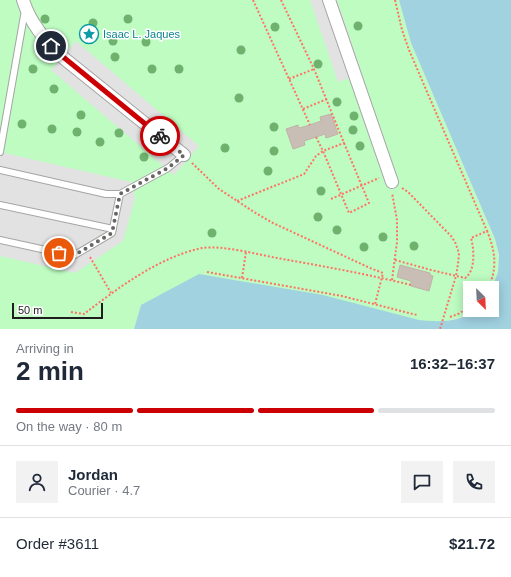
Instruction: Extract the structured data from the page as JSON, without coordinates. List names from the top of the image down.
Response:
{
  "places": {
    "place": ["Isaac L. Jaques"]
  },
  "scale_bar": "50 m",
  "north": "bottom right",
  "page": {
    "scale": "50 m",
    "heading": ["2 min", "Arriving in", "16:32–16:37"],
    "panel": [
      "Jordan",
      "Courier · 4.7",
      "Order #3611",
      "$21.72"
    ],
    "bar": "On the way · 80 m"
  }
}
